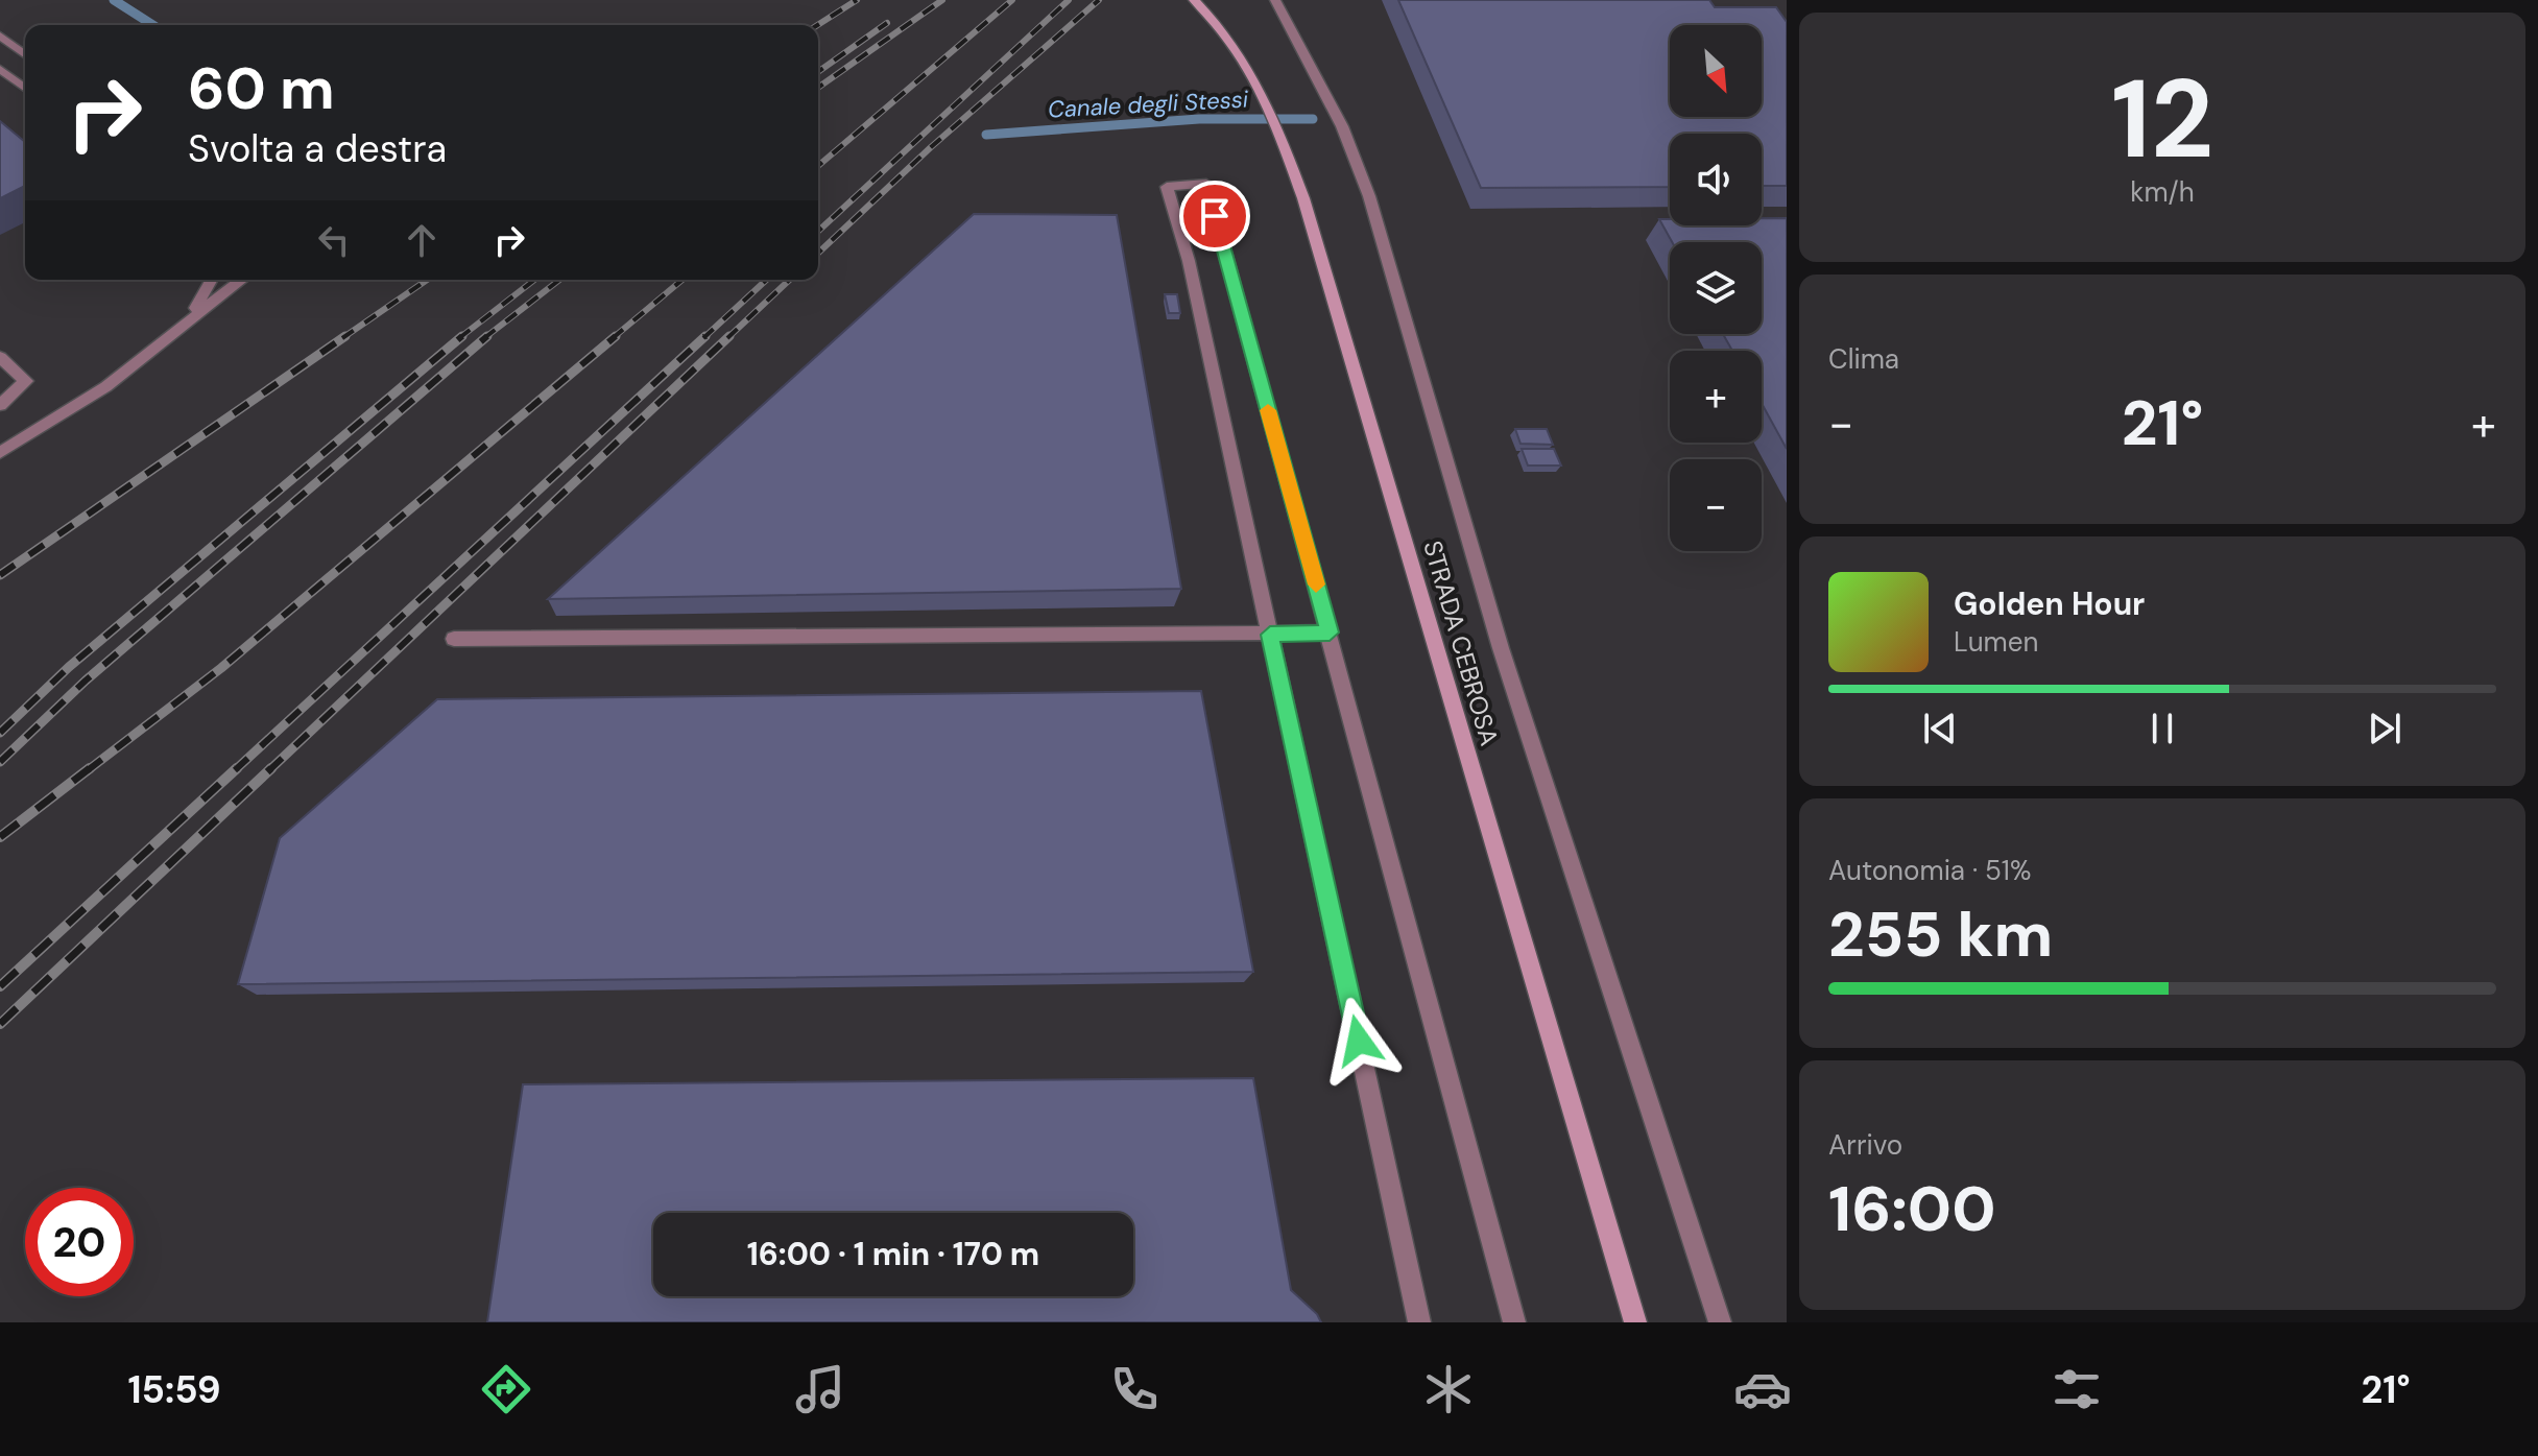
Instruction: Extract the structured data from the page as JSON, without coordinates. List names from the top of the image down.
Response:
{
  "streets": {
    "main road": ["STRADA CEBROSA"]
  },
  "water": ["Canale degli Stessi"],
  "north": "bottom right",
  "page": {
    "tile": [
      ["12", "km/h"],
      "Clima",
      ["Autonomia · 51%", "255 km"],
      ["Arrivo", "16:00"]
    ],
    "map_buttons": ["+", "−"],
    "turn": ["60 m", "Svolta a destra"],
    "heat": ["−", "21°", "+"],
    "song": ["Golden Hour", "Lumen"],
    "limit": "20",
    "trip": "16:00 · 1 min · 170 m",
    "tabs": ["15:59", "21°"]
  }
}
